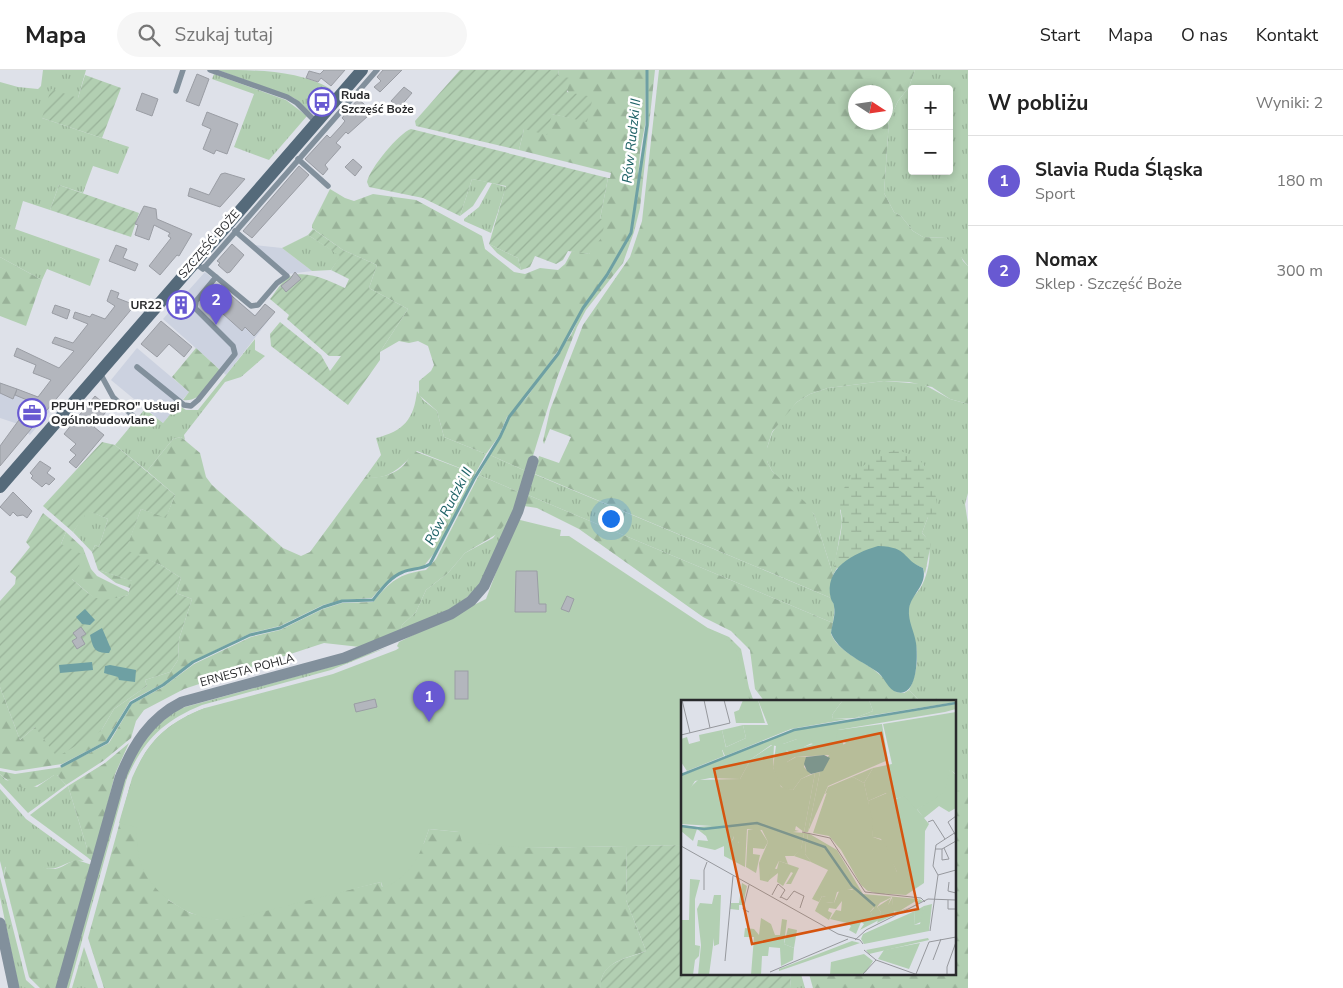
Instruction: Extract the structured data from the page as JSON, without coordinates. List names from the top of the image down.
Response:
{
  "streets": {
    "street": ["SZCZĘŚĆ BOŻE", "ERNESTA POHLA"]
  },
  "water": ["Rów Rudzki II"],
  "places": {
    "bus stop": ["Ruda Szczęść Boże"],
    "building": ["UR22"],
    "office": ["PPUH \"PEDRO\" Usługi Ogólnobudowlane"]
  },
  "north": "right",
  "page": {
    "header": "Mapa",
    "search": "Szukaj tutaj",
    "nav": [
      "Start",
      "Mapa",
      "O nas",
      "Kontakt"
    ],
    "heading": ["W pobliżu", "Wyniki: 2"],
    "map_buttons": ["+", "−"],
    "list": [
      {
        "mark": "1",
        "name": "Slavia Ruda Śląska",
        "note": "Sport",
        "value": "180 m"
      },
      {
        "mark": "2",
        "name": "Nomax",
        "note": "Sklep · Szczęść Boże",
        "value": "300 m"
      }
    ],
    "pins": ["2", "1"]
  }
}
